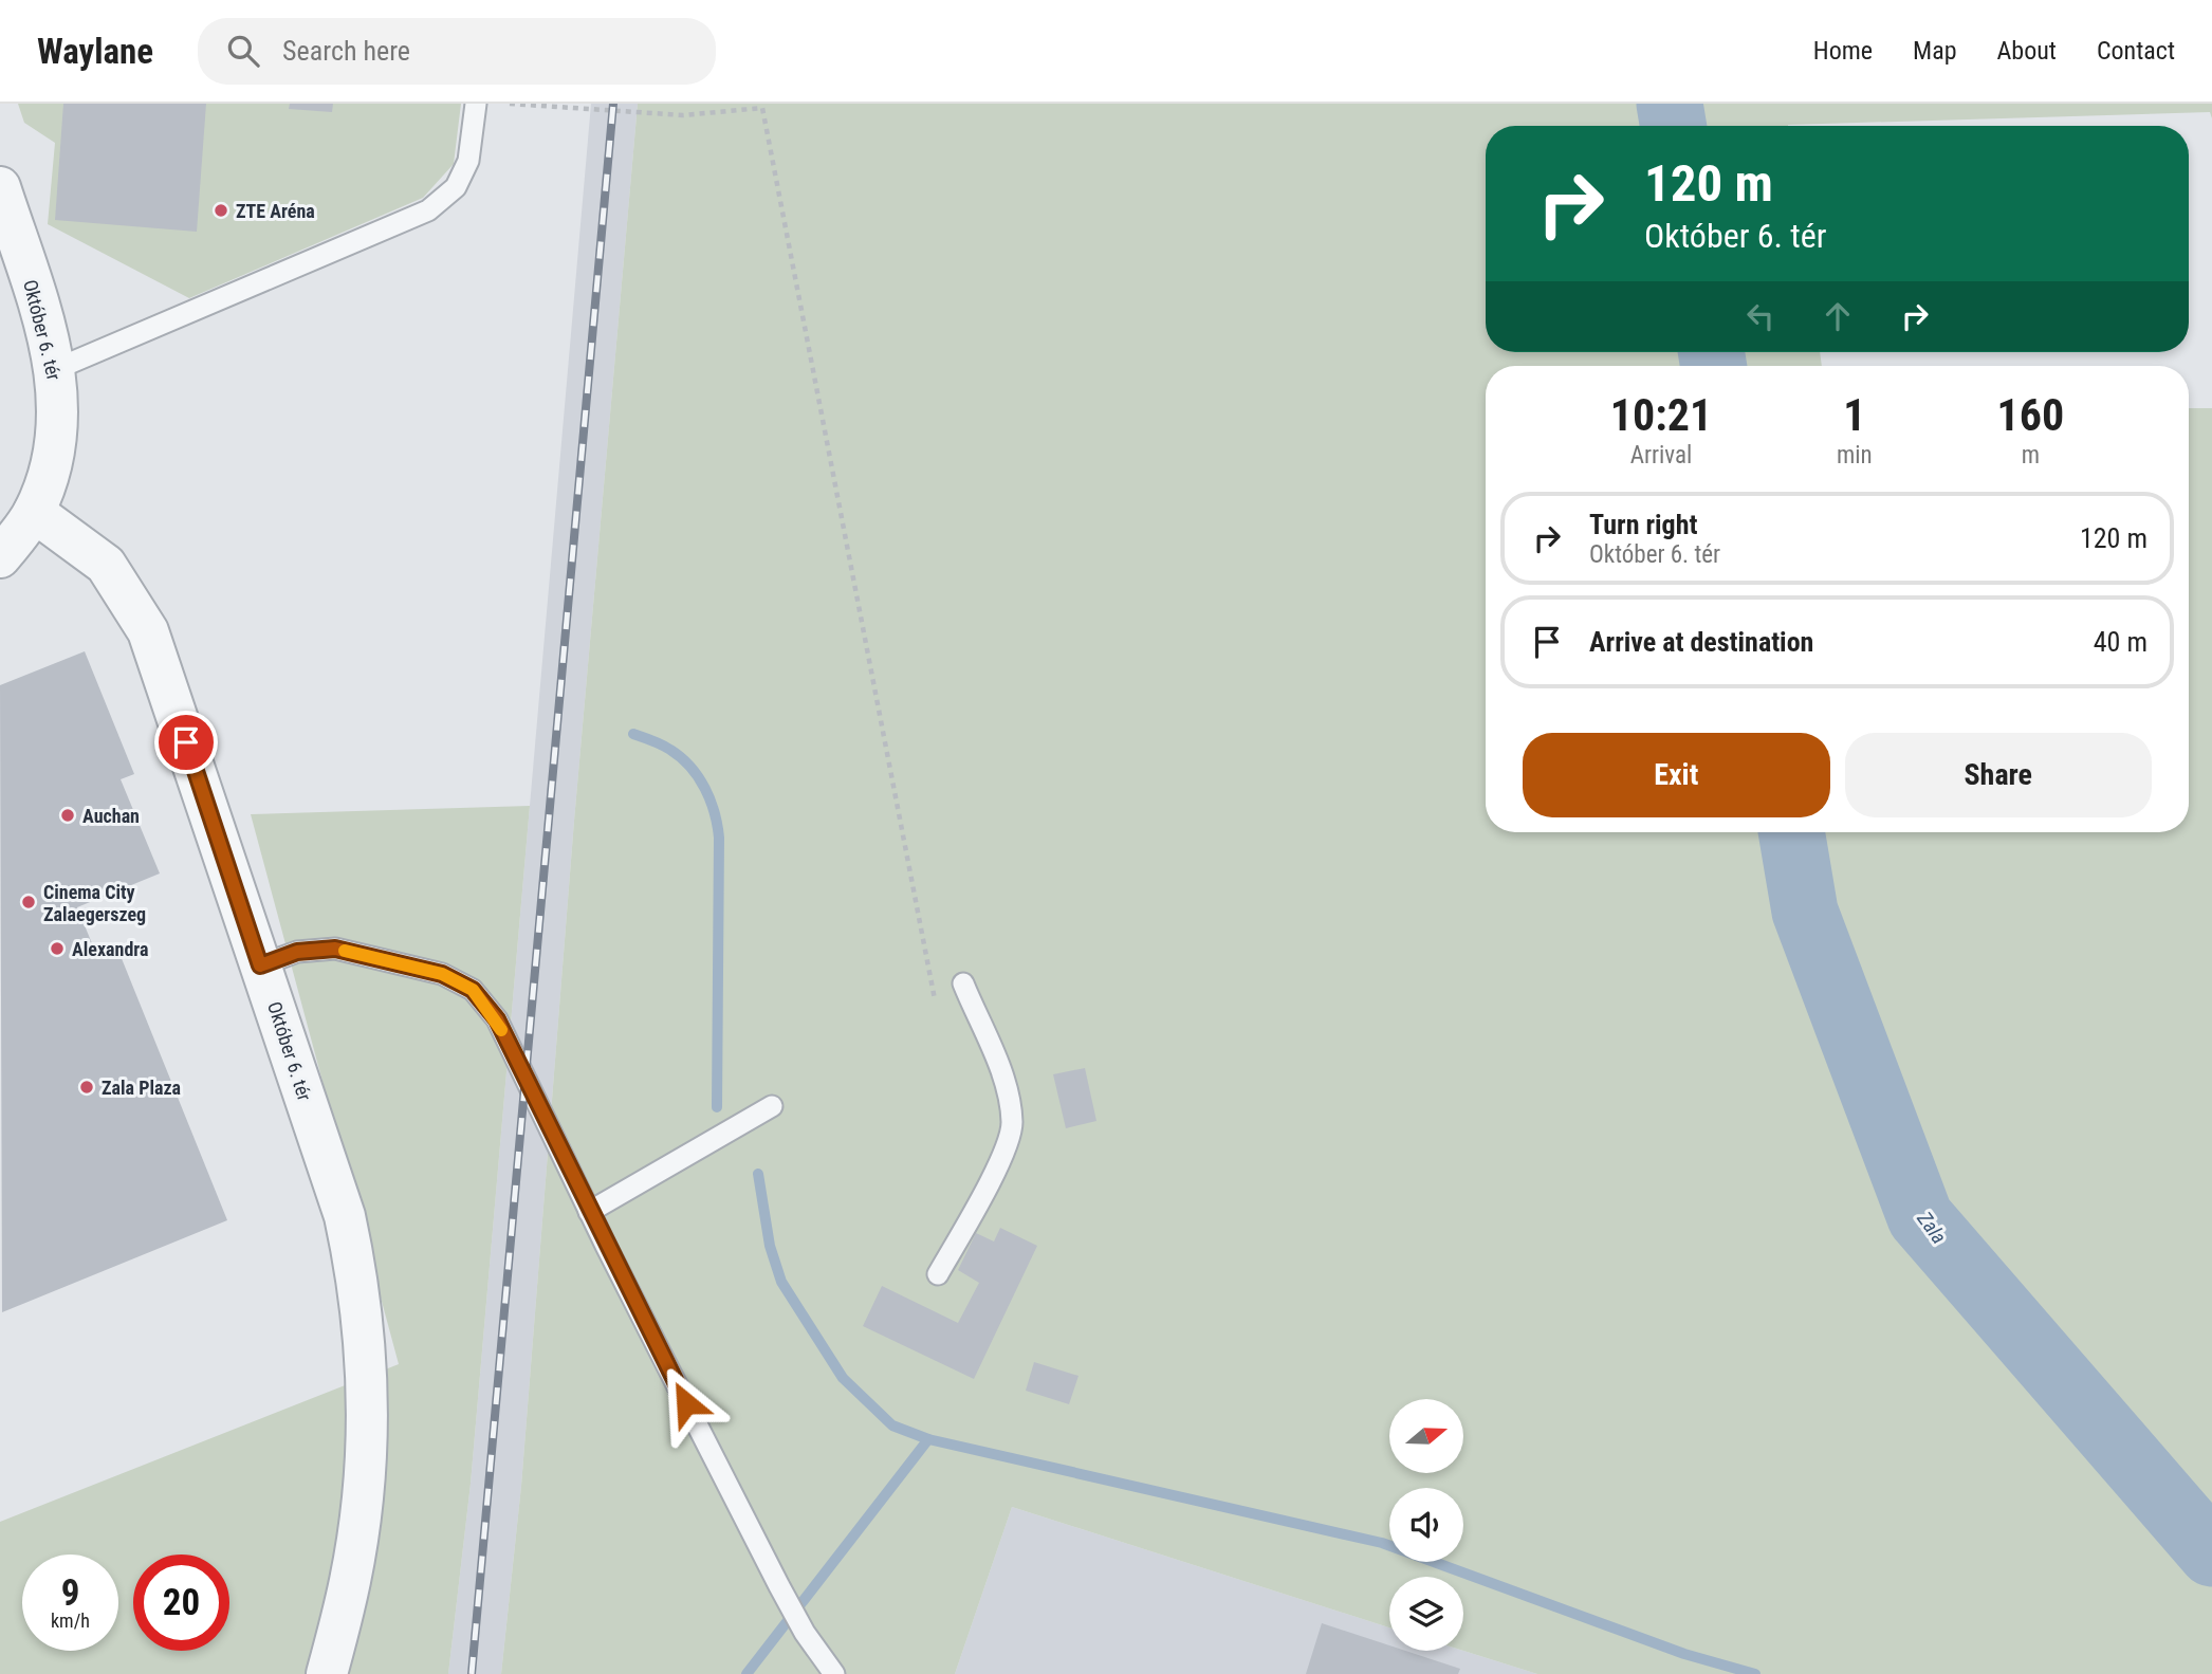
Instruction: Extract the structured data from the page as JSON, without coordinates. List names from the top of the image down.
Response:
{
  "streets": {
    "street": ["Október 6. tér"]
  },
  "water": ["Zala"],
  "places": [
    "ZTE Aréna",
    "Auchan",
    "Cinema City Zalaegerszeg",
    "Alexandra",
    "Zala Plaza"
  ],
  "north": "right",
  "page": {
    "header": "Waylane",
    "search": "Search here",
    "nav": [
      "Home",
      "Map",
      "About",
      "Contact"
    ],
    "turn": ["120 m", "Október 6. tér"],
    "eta": [
      "10:21",
      "Arrival",
      "1",
      "min",
      "160",
      "m"
    ],
    "list": [
      {
        "name": "Turn right",
        "note": "Október 6. tér",
        "value": "120 m"
      },
      {
        "name": "Arrive at destination",
        "value": "40 m"
      }
    ],
    "buttons": ["Exit", "Share"],
    "speed": "9 km/h",
    "limit": "20"
  }
}
